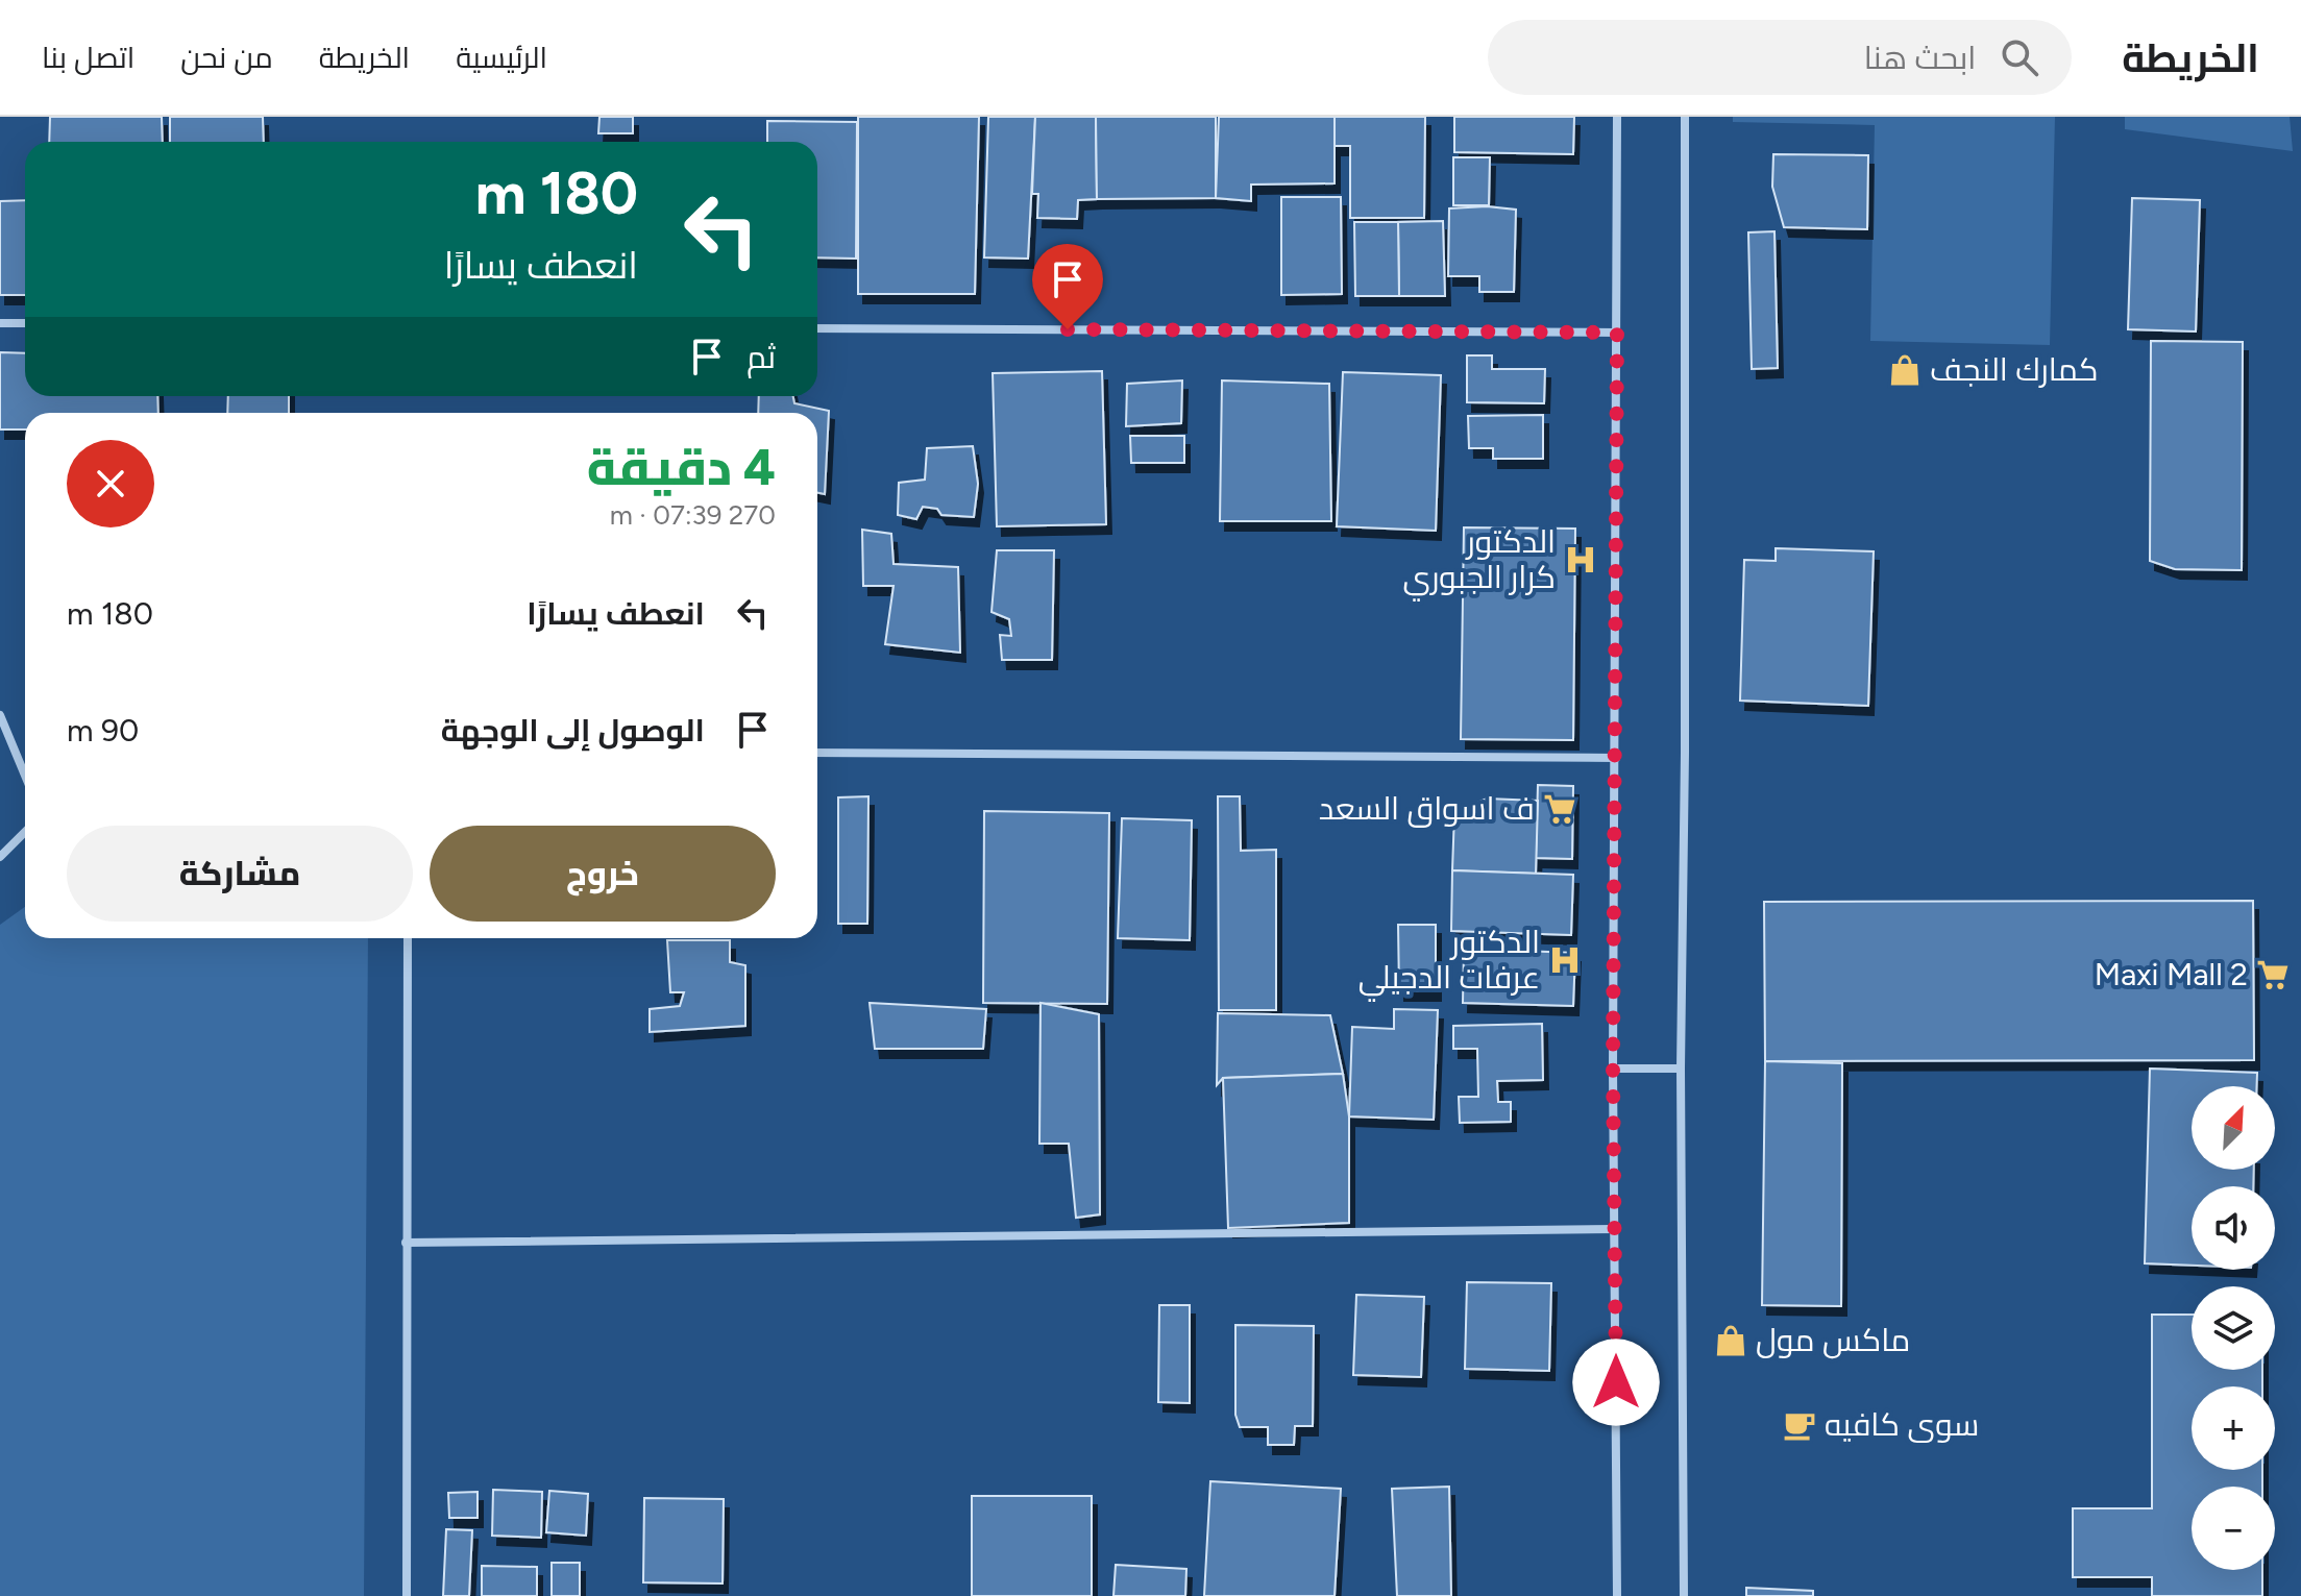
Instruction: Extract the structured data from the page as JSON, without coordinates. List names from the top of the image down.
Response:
{
  "places": {
    "shop": ["كمارك النجف", "ماكس مول"],
    "hospital": ["الدكتور كرار الجبوري", "الدكتور عرفات الدجيلي"],
    "supermarket": ["ف اسواق السعد", "Maxi Mall 2"],
    "cafe": ["سوى كافيه"]
  },
  "north": "top right",
  "page": {
    "header": "الخريطة",
    "search": "ابحث هنا",
    "nav": [
      "الرئيسية",
      "الخريطة",
      "من نحن",
      "اتصل بنا"
    ],
    "turn": ["180 m", "انعطف يسارًا"],
    "then": "ثم",
    "heading": ["4 دقيقة", "270 m · 07:39"],
    "list": [
      {
        "name": "انعطف يسارًا",
        "value": "180 m"
      },
      {
        "name": "الوصول إلى الوجهة",
        "value": "90 m"
      }
    ],
    "buttons": ["خروج", "مشاركة"],
    "map_buttons": ["+", "−"]
  }
}
